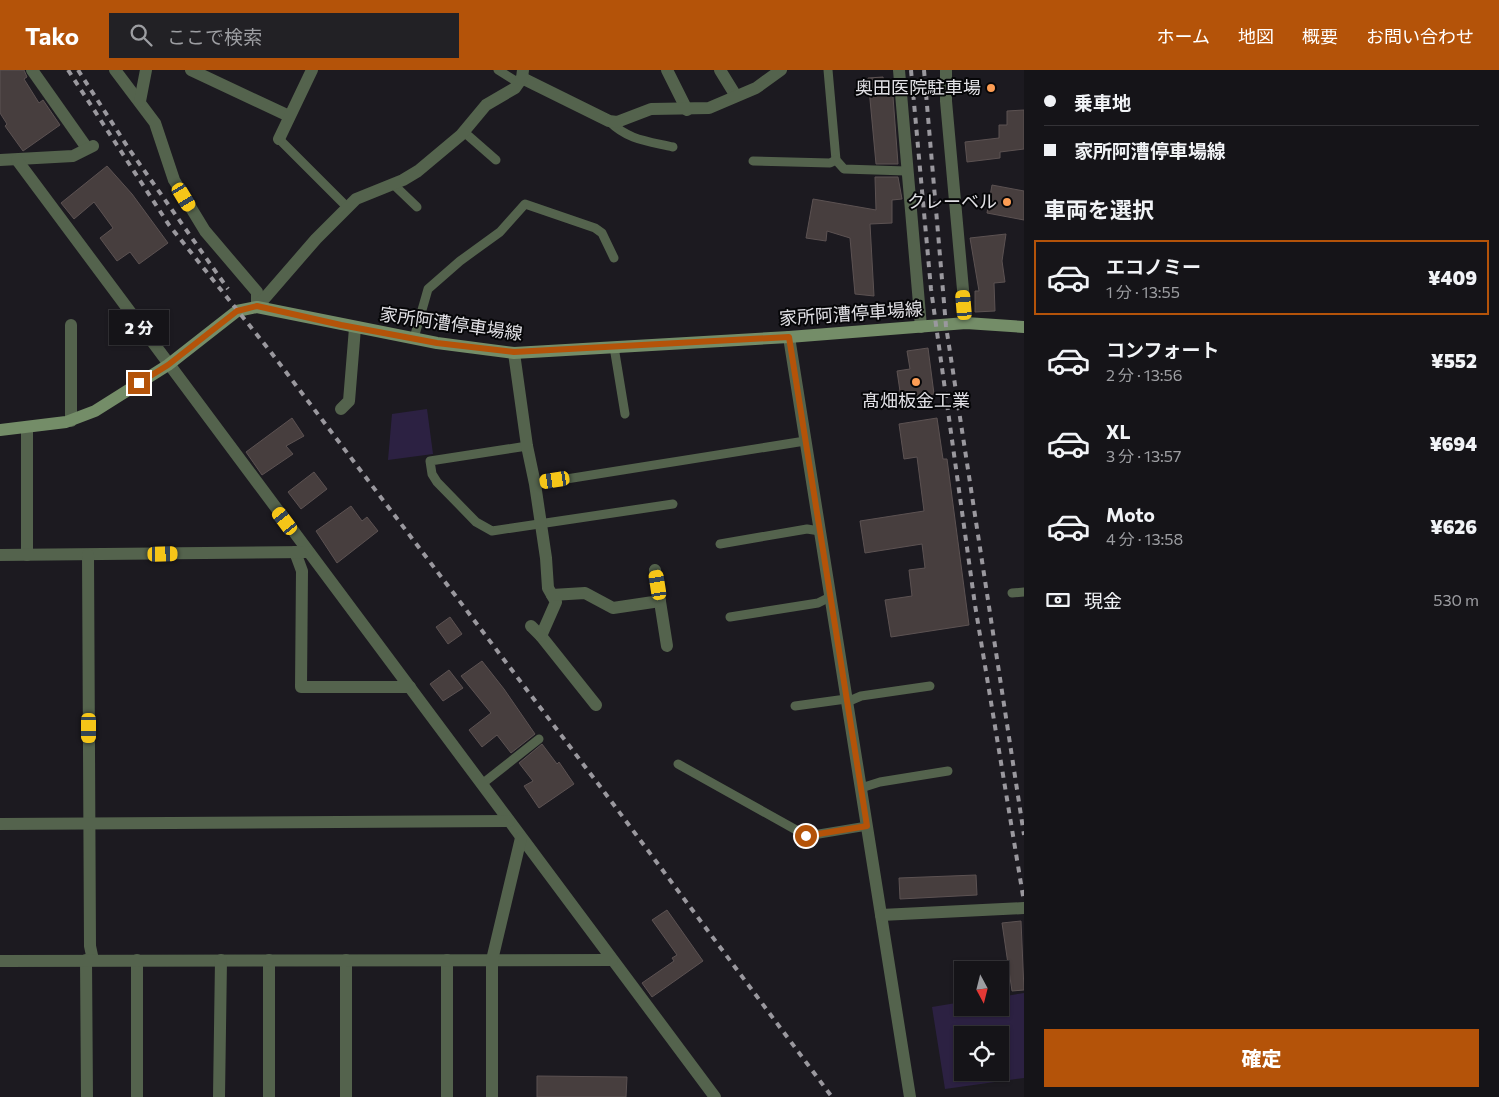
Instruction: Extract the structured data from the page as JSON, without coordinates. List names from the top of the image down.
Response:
{
  "streets": {
    "main road": ["家所阿漕停車場線"]
  },
  "places": ["奥田医院駐車場", "クレーベル", "髙畑板金工業"],
  "north": "bottom",
  "page": {
    "header": "Tako",
    "search": "ここで検索",
    "nav": [
      "ホーム",
      "地図",
      "概要",
      "お問い合わせ"
    ],
    "banner": ["乗車地", "家所阿漕停車場線"],
    "heading": "車両を選択",
    "list": [
      {
        "name": "エコノミー",
        "note": "1 分 · 13:55",
        "value": "¥409"
      },
      {
        "name": "コンフォート",
        "note": "2 分 · 13:56",
        "value": "¥552"
      },
      {
        "name": "XL",
        "note": "3 分 · 13:57",
        "value": "¥694"
      },
      {
        "name": "Moto",
        "note": "4 分 · 13:58",
        "value": "¥626"
      }
    ],
    "bubble": "2 分",
    "pay": ["現金", "530 m"],
    "buttons": "確定"
  }
}
